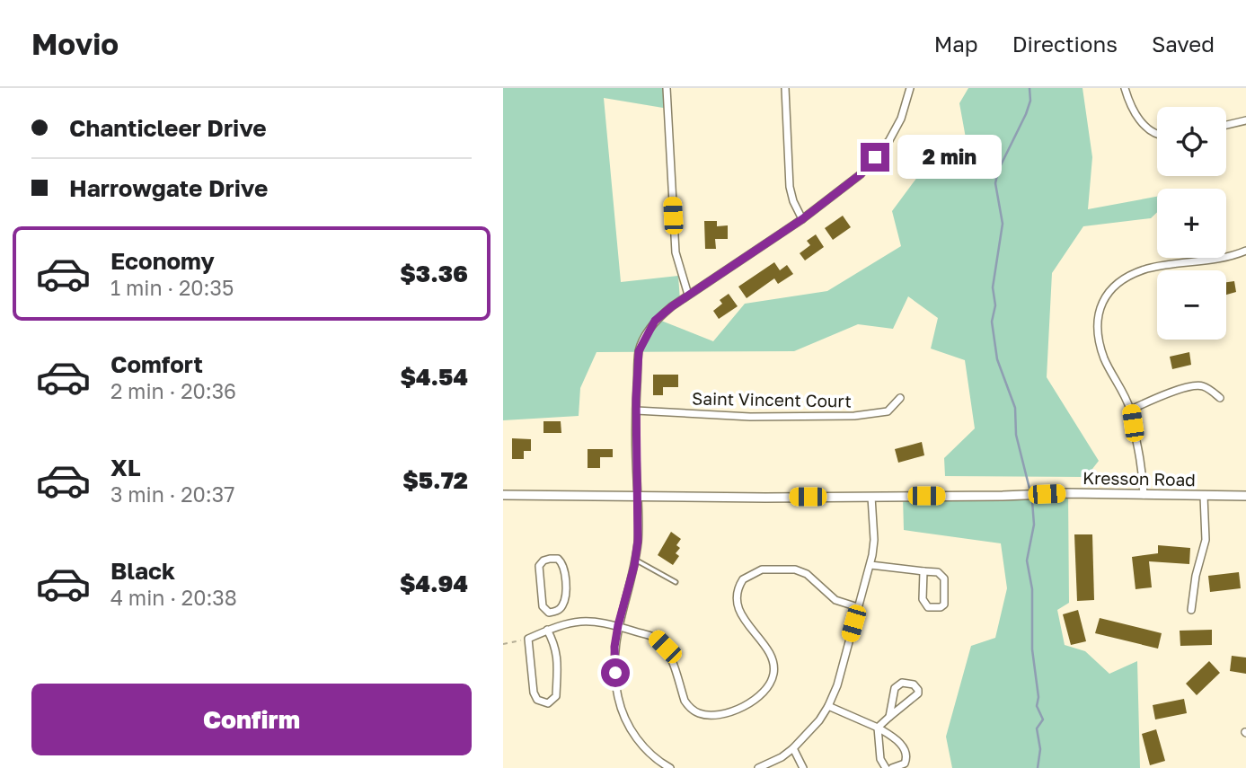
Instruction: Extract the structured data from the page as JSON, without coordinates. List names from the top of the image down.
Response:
{
  "streets": {
    "street": ["Saint Vincent Court", "Kresson Road"]
  },
  "page": {
    "header": "Movio",
    "nav": ["Map", "Directions", "Saved"],
    "banner": ["Chanticleer Drive", "Harrowgate Drive"],
    "map_buttons": ["+", "−"],
    "bubble": "2 min",
    "list": [
      {
        "name": "Economy",
        "note": "1 min · 20:35",
        "value": "$3.36"
      },
      {
        "name": "Comfort",
        "note": "2 min · 20:36",
        "value": "$4.54"
      },
      {
        "name": "XL",
        "note": "3 min · 20:37",
        "value": "$5.72"
      },
      {
        "name": "Black",
        "note": "4 min · 20:38",
        "value": "$4.94"
      }
    ],
    "buttons": "Confirm"
  }
}
